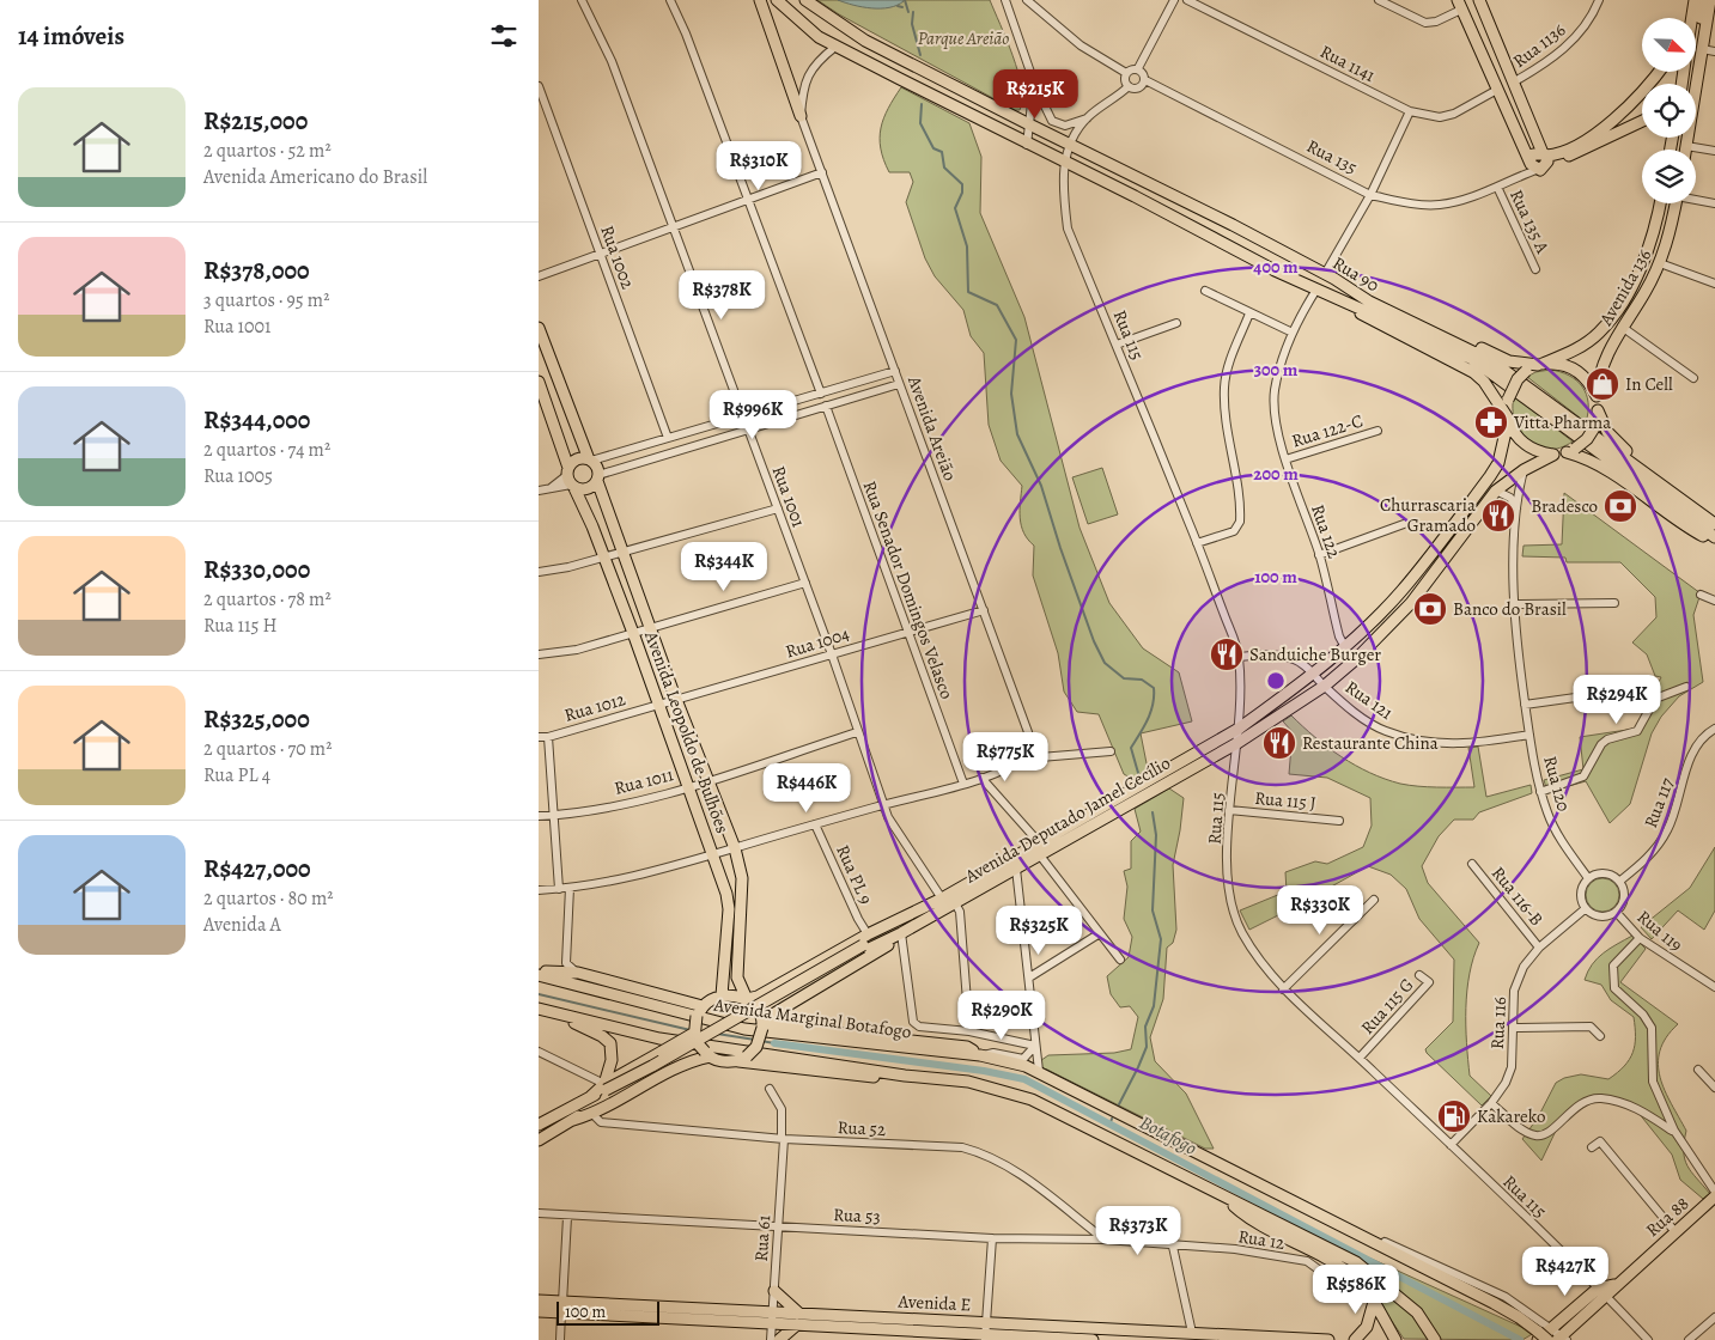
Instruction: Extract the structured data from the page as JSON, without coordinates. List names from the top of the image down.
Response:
{
  "streets": {
    "main road": [
      "Rua 135",
      "Rua 90",
      "Avenida 136",
      "Avenida Leopoldo de Bulhões",
      "Avenida Deputado Jamel Cecílio",
      "Avenida Marginal Botafogo",
      "Rua 88",
      "Avenida E"
    ],
    "street": [
      "Rua 1136",
      "Rua 1141",
      "Rua 135 A",
      "Rua 1002",
      "Rua 115",
      "Avenida Areião",
      "Rua 122-C",
      "Rua 1001",
      "Rua 122",
      "Rua Senador Domingos Velasco",
      "Rua 1004",
      "Rua 121",
      "Rua 1012",
      "Rua 1011",
      "Rua 120",
      "Rua 115 J",
      "Rua 117",
      "Rua PL 9",
      "Rua 116-B",
      "Rua 119",
      "Rua 115 G",
      "Rua 116",
      "Rua 52",
      "Rua 53",
      "Rua 61",
      "Rua 12"
    ]
  },
  "crossings": [
    ["Rua 135", "Rua 135 A"],
    ["Rua 90", "Rua 115"],
    ["Rua 90", "Rua 122"],
    ["Avenida 136", "Avenida Deputado Jamel Cecílio"],
    ["Rua 115", "Rua 121"],
    ["Rua 115", "Rua 115 J"],
    ["Rua 115", "Avenida Deputado Jamel Cecílio"],
    ["Rua 115", "Rua 115 G"],
    ["Rua 115", "Rua 116"],
    ["Rua 115", "Rua 88"],
    ["Avenida Areião", "Rua 1004"],
    ["Rua 122-C", "Rua 122"],
    ["Rua 1001", "Rua 1004"],
    ["Rua 1001", "Rua 1011"],
    ["Rua 1001", "Avenida Deputado Jamel Cecílio"],
    ["Rua 122", "Avenida Deputado Jamel Cecílio"],
    ["Rua Senador Domingos Velasco", "Rua 1004"],
    ["Rua 1004", "Rua 1012"],
    ["Rua 1004", "Avenida Leopoldo de Bulhões"],
    ["Rua 121", "Rua 120"],
    ["Rua 121", "Avenida Deputado Jamel Cecílio"],
    ["Rua 1012", "Avenida Leopoldo de Bulhões"],
    ["Avenida Leopoldo de Bulhões", "Rua 1011"],
    ["Rua 120", "Rua 117"],
    ["Rua 120", "Avenida Deputado Jamel Cecílio"],
    ["Rua 120", "Rua 119"],
    ["Rua 120", "Rua 116"],
    ["Rua 117", "Rua 119"],
    ["Rua 117", "Rua 116"],
    ["Avenida Deputado Jamel Cecílio", "Rua PL 9"],
    ["Rua 116-B", "Rua 116"],
    ["Rua 119", "Rua 116"],
    ["Avenida Marginal Botafogo", "Rua 88"],
    ["Rua 52", "Rua 53"],
    ["Rua 52", "Rua 61"],
    ["Rua 53", "Rua 61"],
    ["Rua 53", "Rua 12"],
    ["Rua 61", "Avenida E"]
  ],
  "water": ["Botafogo"],
  "parks": ["Parque Areião"],
  "places": {
    "shop": ["In Cell"],
    "pharmacy": ["Vitta Pharma"],
    "bank": ["Bradesco", "Banco do Brasil"],
    "restaurant": ["Churrascaria Gramado", "Sanduiche Burger", "Restaurante China"],
    "fuel station": ["Kakareko"]
  },
  "scale_bar": "100 m",
  "north": "bottom right",
  "page": {
    "heading": "14 imóveis",
    "price": [
      "R$215K",
      "R$310K",
      "R$378K",
      "R$996K",
      "R$344K",
      "R$294K",
      "R$775K",
      "R$446K",
      "R$330K",
      "R$325K",
      "R$290K",
      "R$373K",
      "R$427K",
      "R$586K"
    ],
    "list": [
      {
        "name": "R$215,000",
        "note": "2 quartos · 52 m² · Avenida Americano do Brasil"
      },
      {
        "name": "R$378,000",
        "note": "3 quartos · 95 m² · Rua 1001"
      },
      {
        "name": "R$344,000",
        "note": "2 quartos · 74 m² · Rua 1005"
      },
      {
        "name": "R$330,000",
        "note": "2 quartos · 78 m² · Rua 115 H"
      },
      {
        "name": "R$325,000",
        "note": "2 quartos · 70 m² · Rua PL 4"
      },
      {
        "name": "R$427,000",
        "note": "2 quartos · 80 m² · Avenida A"
      }
    ],
    "scale": "100 m"
  },
  "rings": [
    "400 m",
    "300 m",
    "200 m",
    "100 m"
  ]
}
